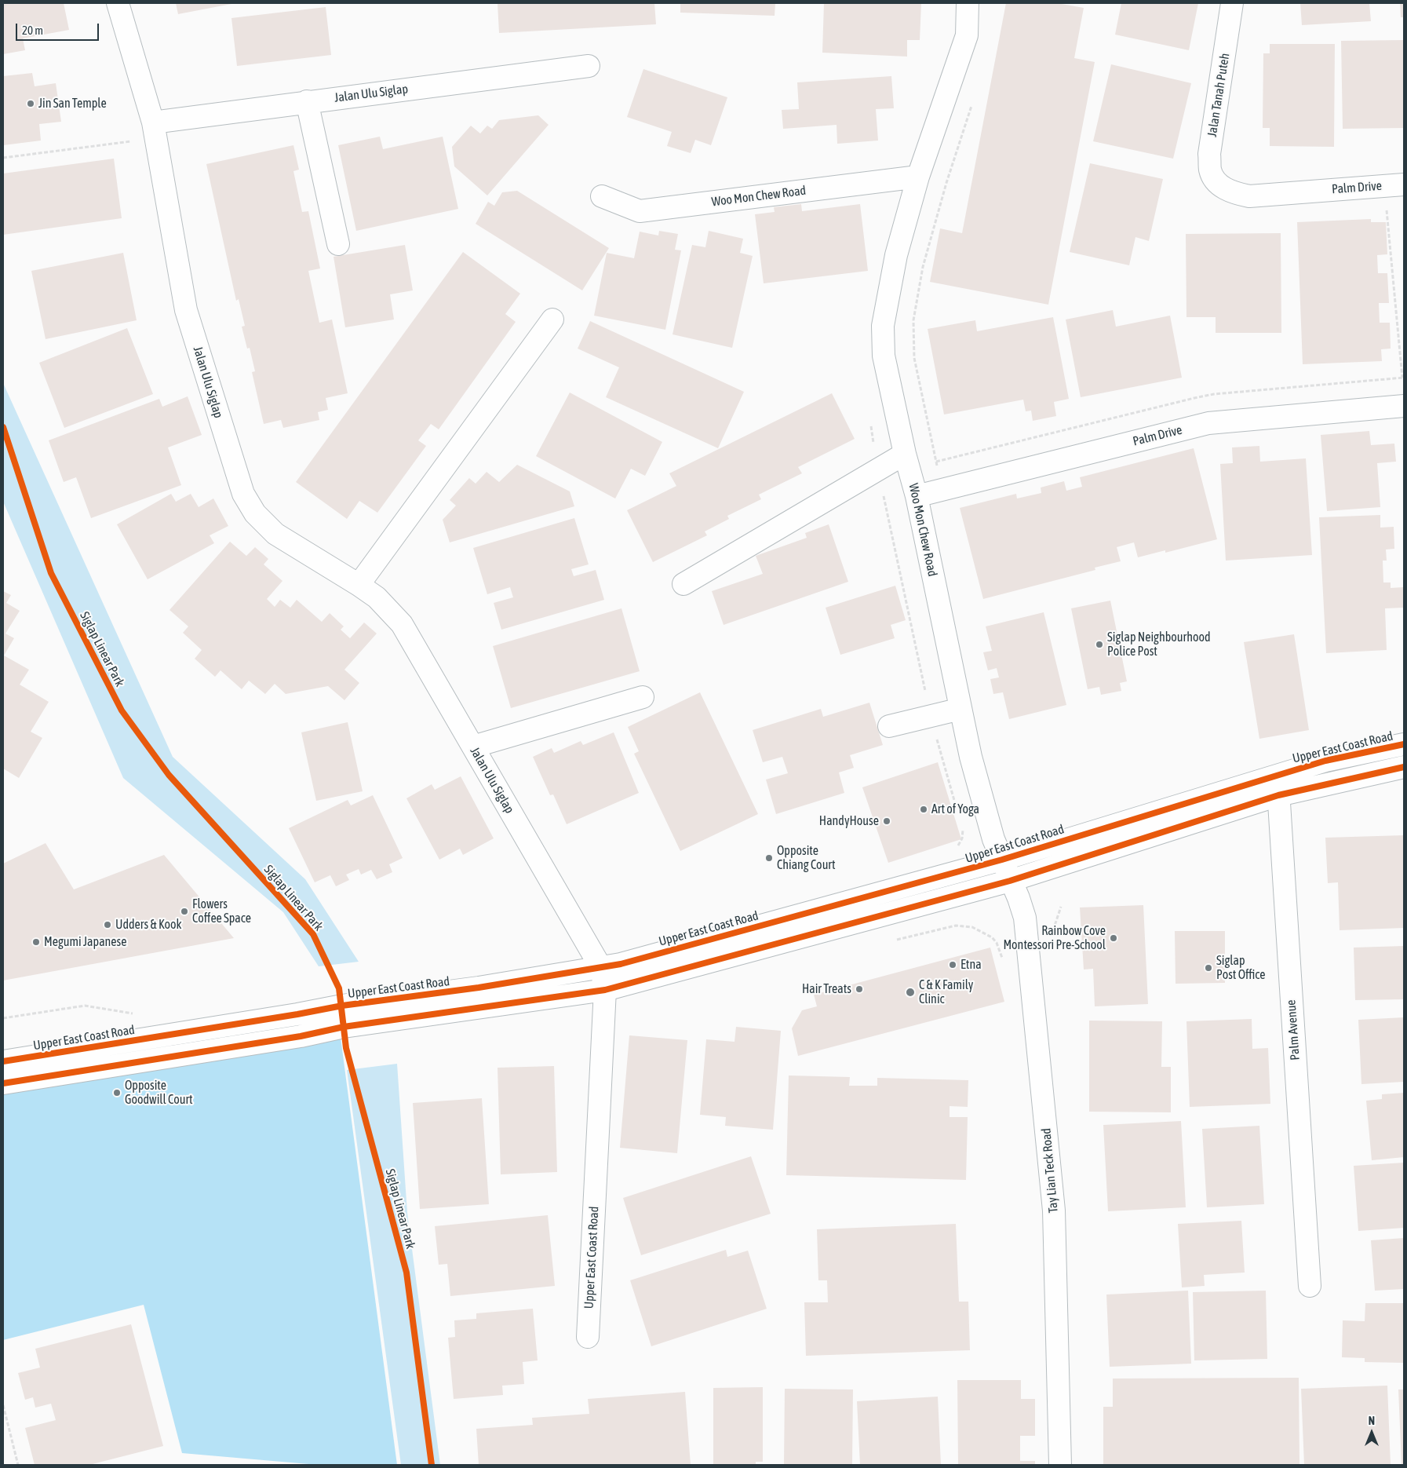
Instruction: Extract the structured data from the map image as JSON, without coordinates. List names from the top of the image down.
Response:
{
  "streets": {
    "street": [
      "Jalan Ulu Siglap",
      "Jalan Tanah Puteh",
      "Palm Drive",
      "Woo Mon Chew Road",
      "Upper East Coast Road",
      "Palm Avenue",
      "Tay Lian Teck Road"
    ],
    "cycle path": ["Siglap Linear Park"]
  },
  "crossings": [
    ["Jalan Ulu Siglap", "Upper East Coast Road"],
    ["Jalan Tanah Puteh", "Palm Drive"],
    ["Palm Drive", "Woo Mon Chew Road"],
    ["Woo Mon Chew Road", "Upper East Coast Road"],
    ["Woo Mon Chew Road", "Tay Lian Teck Road"],
    ["Upper East Coast Road", "Palm Avenue"]
  ],
  "places": [
    "Jin San Temple",
    "Siglap Neighbourhood Police Post",
    "Art of Yoga",
    "HandyHouse",
    "Opposite Chiang Court",
    "Flowers Coffee Space",
    "Udders & Kook",
    "Rainbow Cove Montessori Pre-School",
    "Megumi Japanese",
    "Etna",
    "Siglap Post Office",
    "Hair Treats",
    "C & K Family Clinic",
    "Opposite Goodwill Court"
  ],
  "scale_bar": "20 m",
  "north": "top"
}
